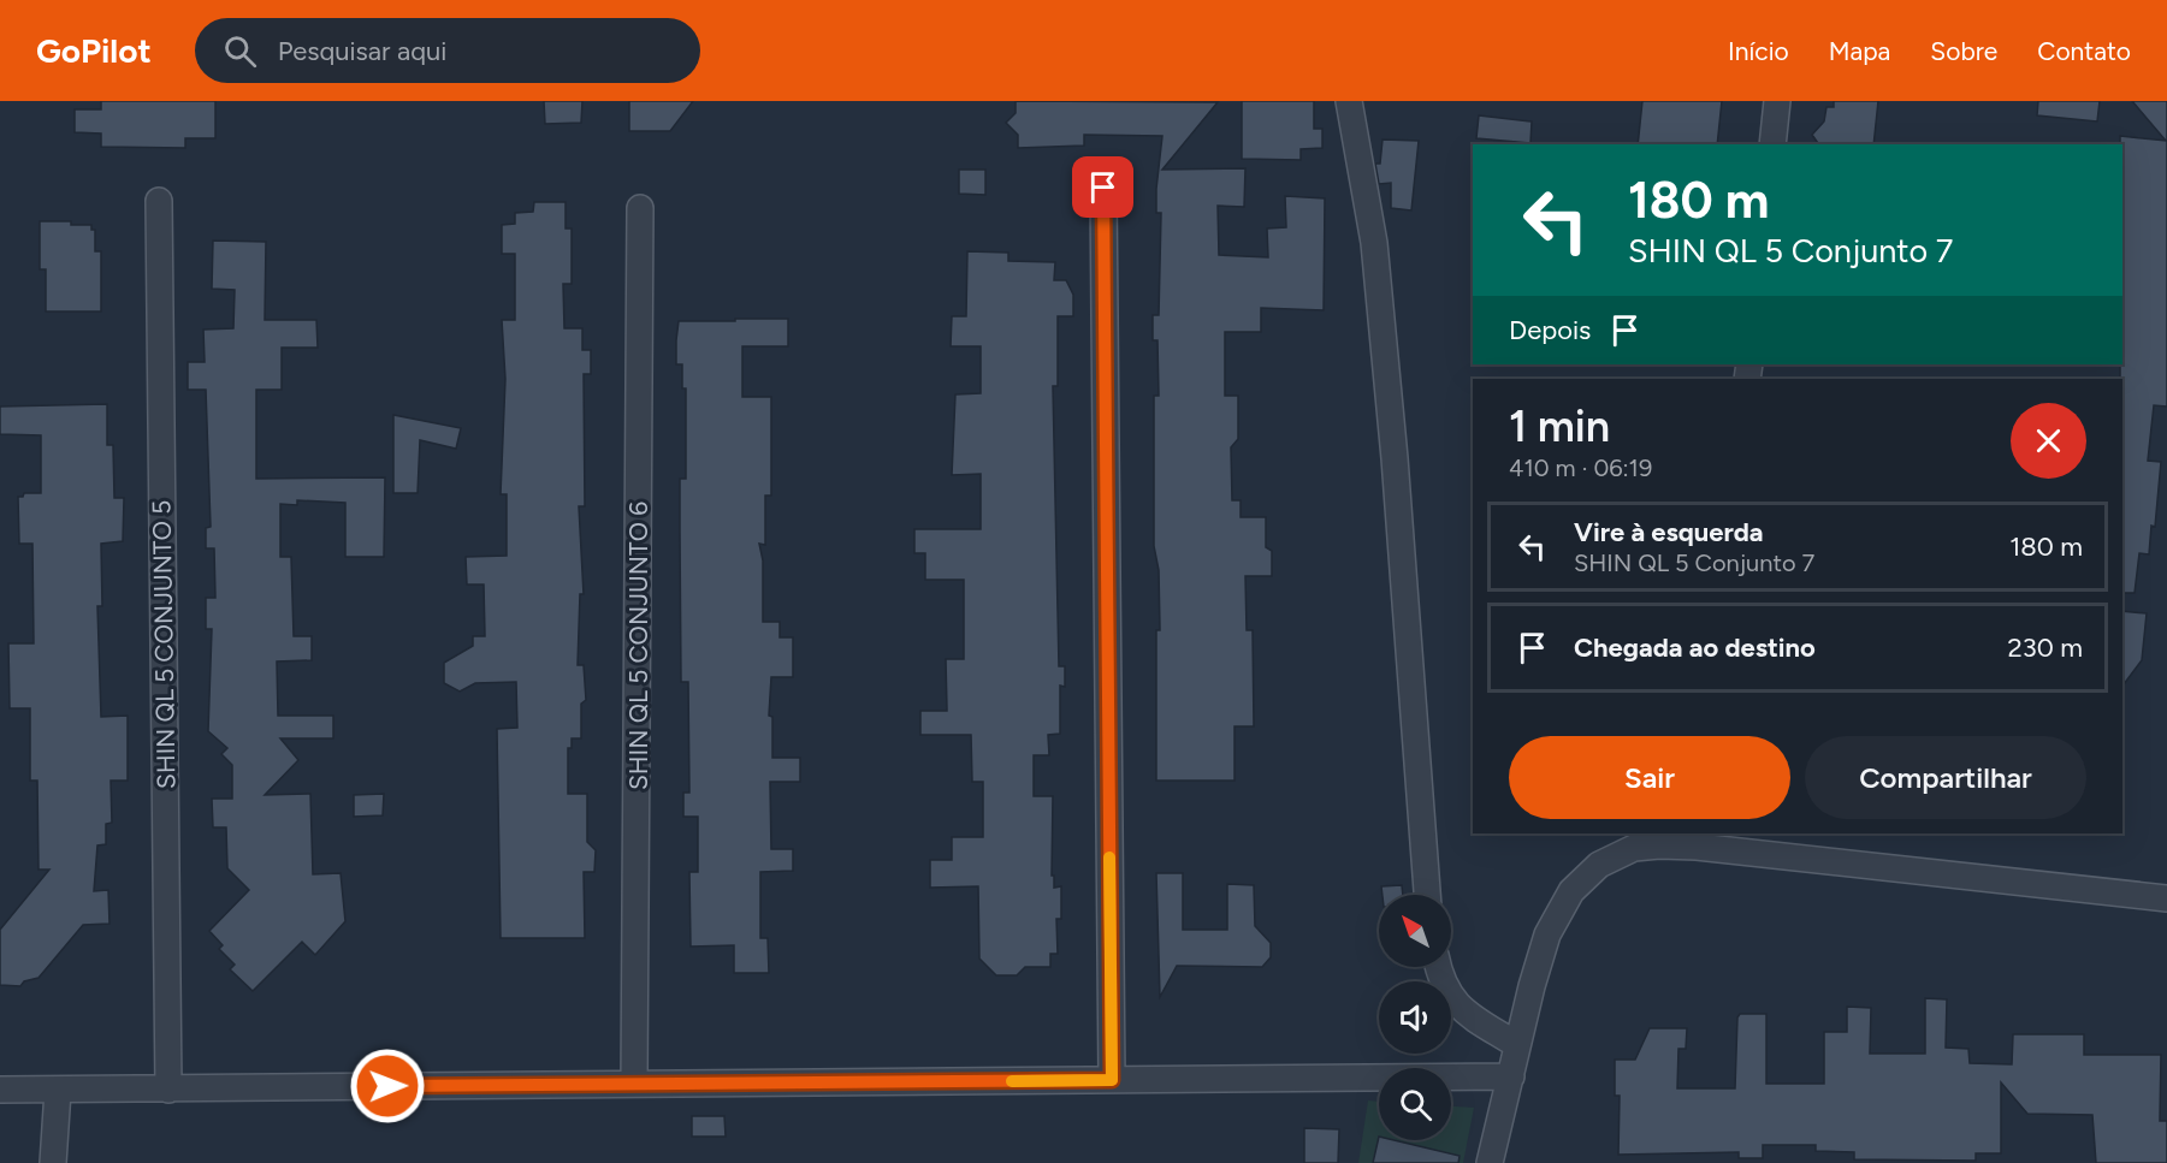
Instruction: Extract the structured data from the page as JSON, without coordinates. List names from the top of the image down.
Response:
{
  "streets": {
    "street": ["SHIN QL 5 CONJUNTO 5", "SHIN QL 5 CONJUNTO 6"]
  },
  "north": "top left",
  "page": {
    "header": "GoPilot",
    "search": "Pesquisar aqui",
    "nav": [
      "Início",
      "Mapa",
      "Sobre",
      "Contato"
    ],
    "turn": ["180 m", "SHIN QL 5 Conjunto 7"],
    "then": "Depois",
    "heading": ["1 min", "410 m · 06:19"],
    "list": [
      {
        "name": "Vire à esquerda",
        "note": "SHIN QL 5 Conjunto 7",
        "value": "180 m"
      },
      {
        "name": "Chegada ao destino",
        "value": "230 m"
      }
    ],
    "buttons": ["Sair", "Compartilhar"]
  }
}
